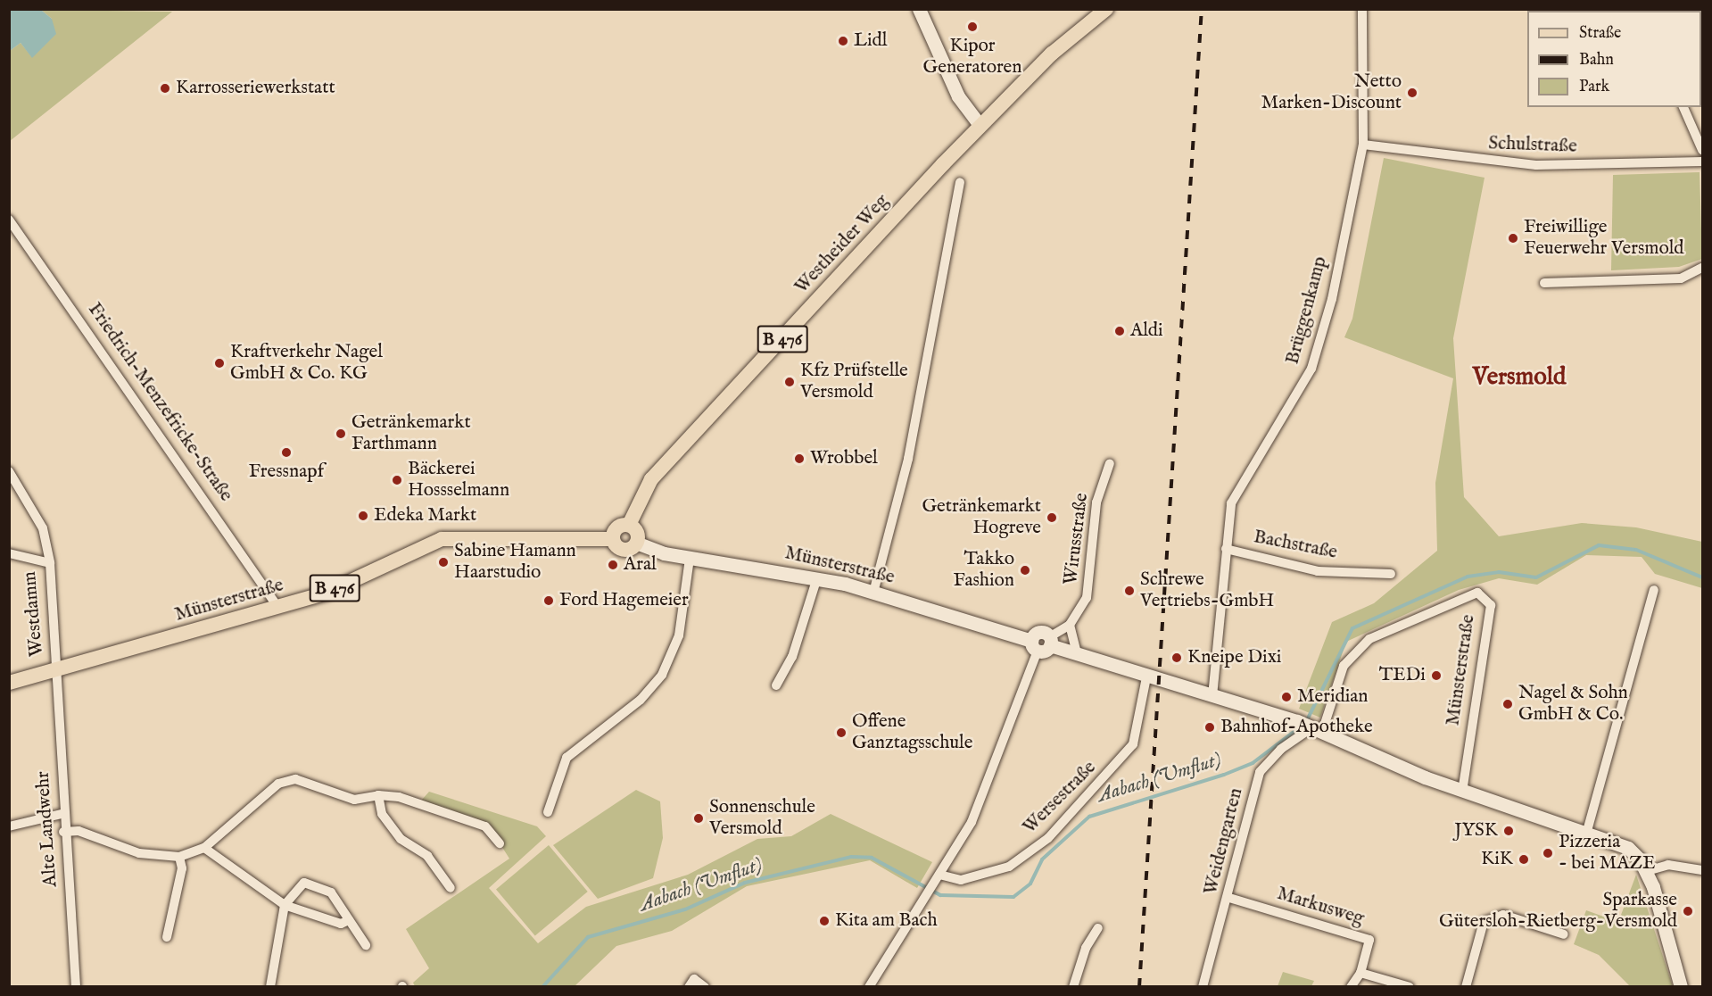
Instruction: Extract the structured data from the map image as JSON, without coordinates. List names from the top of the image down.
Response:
{
  "streets": {
    "main road": ["Westheider Weg", "B 476", "Münsterstraße"],
    "street": [
      "Schulstraße",
      "Brüggenkamp",
      "Friedrich-Menzefricke-Straße",
      "Wirusstraße",
      "Bachstraße",
      "Westdamm",
      "Wersestraße",
      "Alte Landwehr",
      "Weidengarten",
      "Markusweg"
    ]
  },
  "crossings": [
    ["Schulstraße", "Brüggenkamp"],
    ["Westheider Weg", "Münsterstraße"],
    ["Brüggenkamp", "Bachstraße"],
    ["Brüggenkamp", "Münsterstraße"],
    ["Friedrich-Menzefricke-Straße", "Münsterstraße"],
    ["Wirusstraße", "Münsterstraße"],
    ["Münsterstraße", "Westdamm"],
    ["Münsterstraße", "Wersestraße"],
    ["Münsterstraße", "Alte Landwehr"],
    ["Münsterstraße", "Weidengarten"],
    ["Westdamm", "Alte Landwehr"],
    ["Weidengarten", "Markusweg"]
  ],
  "districts": ["Versmold"],
  "water": ["Aabach (Umflut)"],
  "places": [
    "Kipor Generatoren",
    "Lidl",
    "Karrosseriewerkstatt",
    "Netto Marken-Discount",
    "Freiwillige Feuerwehr Versmold",
    "Aldi",
    "Kraftverkehr Nagel GmbH & Co. KG",
    "Kfz Prüfstelle Versmold",
    "Getränkemarkt Farthmann",
    "Fressnapf",
    "Wrobbel",
    "Bäckerei Hossselmann",
    "Edeka Markt",
    "Getränkemarkt Hogreve",
    "Sabine Hamann Haarstudio",
    "Aral",
    "Takko Fashion",
    "Schrewe Vertriebs-GmbH",
    "Ford Hagemeier",
    "Kneipe Dixi",
    "TEDi",
    "Meridian",
    "Nagel & Sohn GmbH & Co.",
    "Bahnhof-Apotheke",
    "Offene Ganztagsschule",
    "Sonnenschule Versmold",
    "JYSK",
    "Pizzeria - bei MAZE",
    "KiK",
    "Sparkasse Gütersloh-Rietberg-Versmold",
    "Kita am Bach"
  ],
  "legend": ["Straße", "Bahn", "Park"]
}
